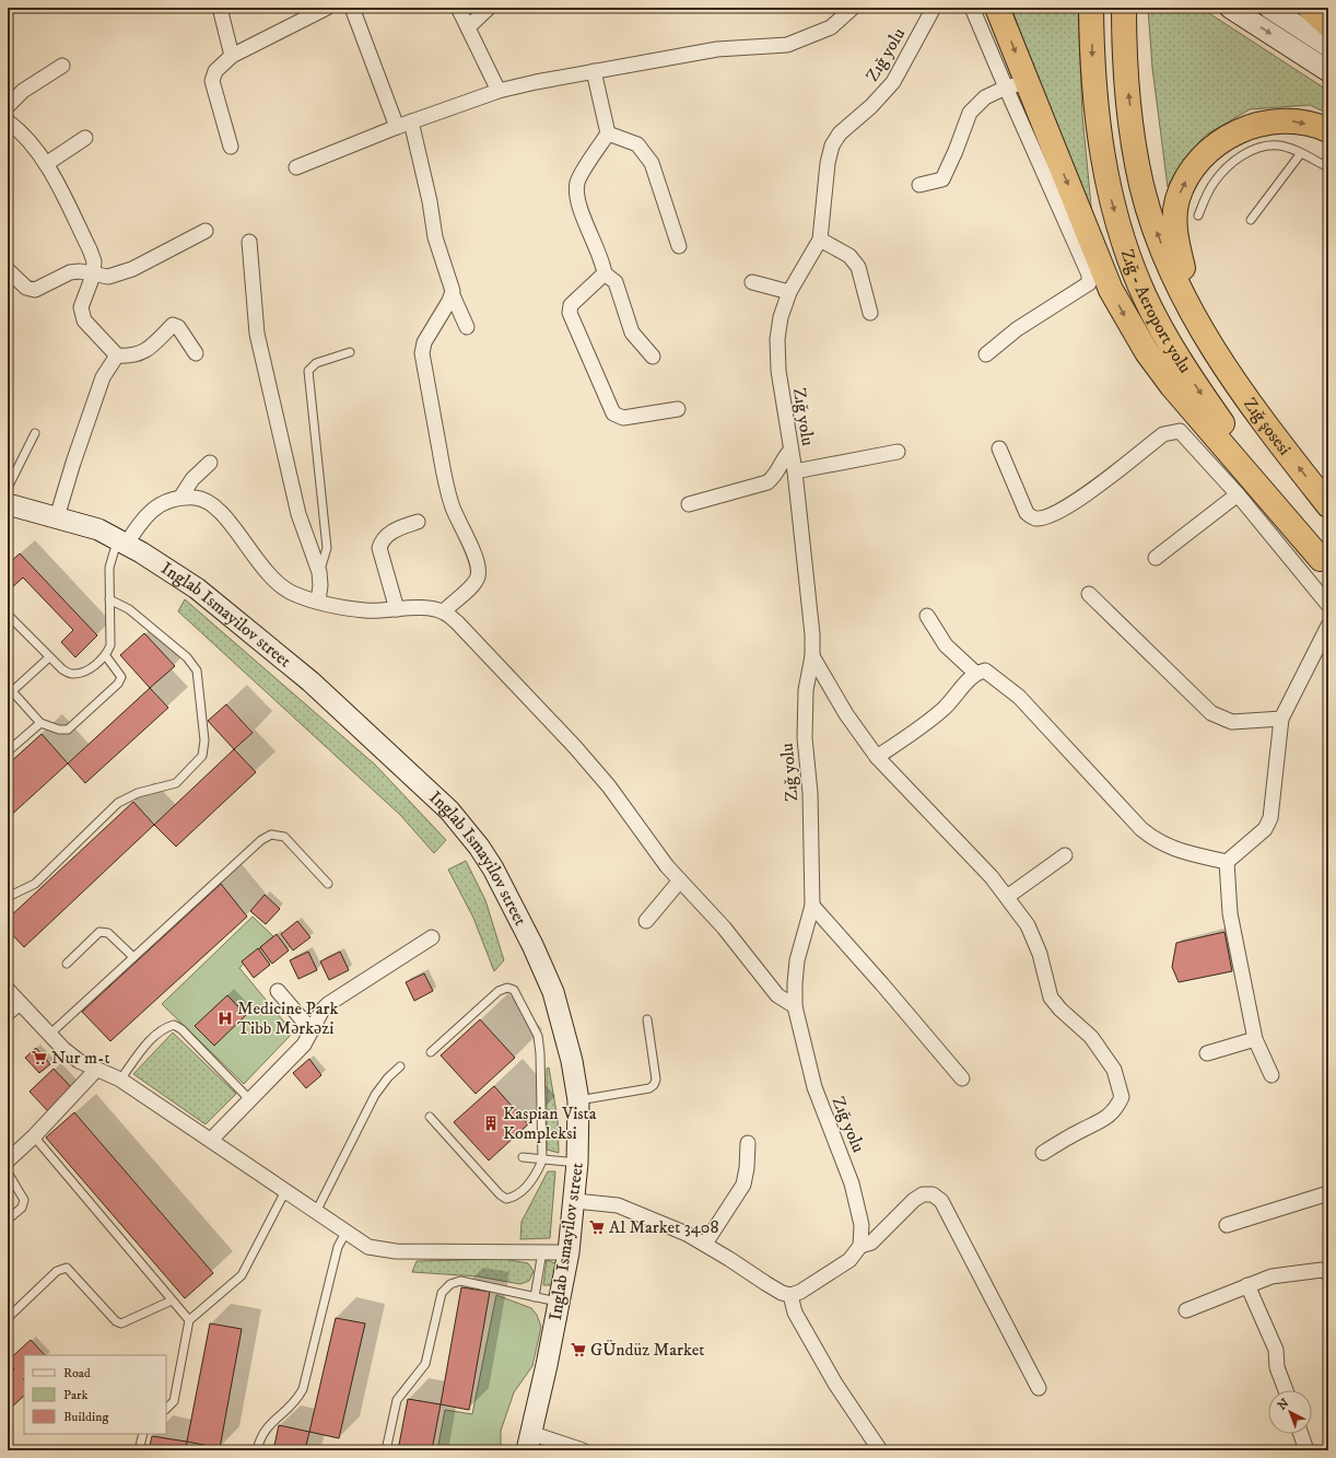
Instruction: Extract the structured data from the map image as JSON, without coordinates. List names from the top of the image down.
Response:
{
  "streets": {
    "highway": ["Zığ - Aeroport yolu", "Zığ şosesi"],
    "main road": ["Inglab Ismayilov street"],
    "street": ["Zığ yolu"]
  },
  "crossings": [
    ["Zığ - Aeroport yolu", "Zığ şosesi"]
  ],
  "places": {
    "hospital": ["Medicine Park Tibb Mərkəzi"],
    "supermarket": ["Nur m-t", "Al Market 3408", "GÜndüz Market"],
    "building": ["Kaspian Vista Kompleksi"]
  },
  "legend": ["Road", "Park", "Building"],
  "north": "top left"
}
